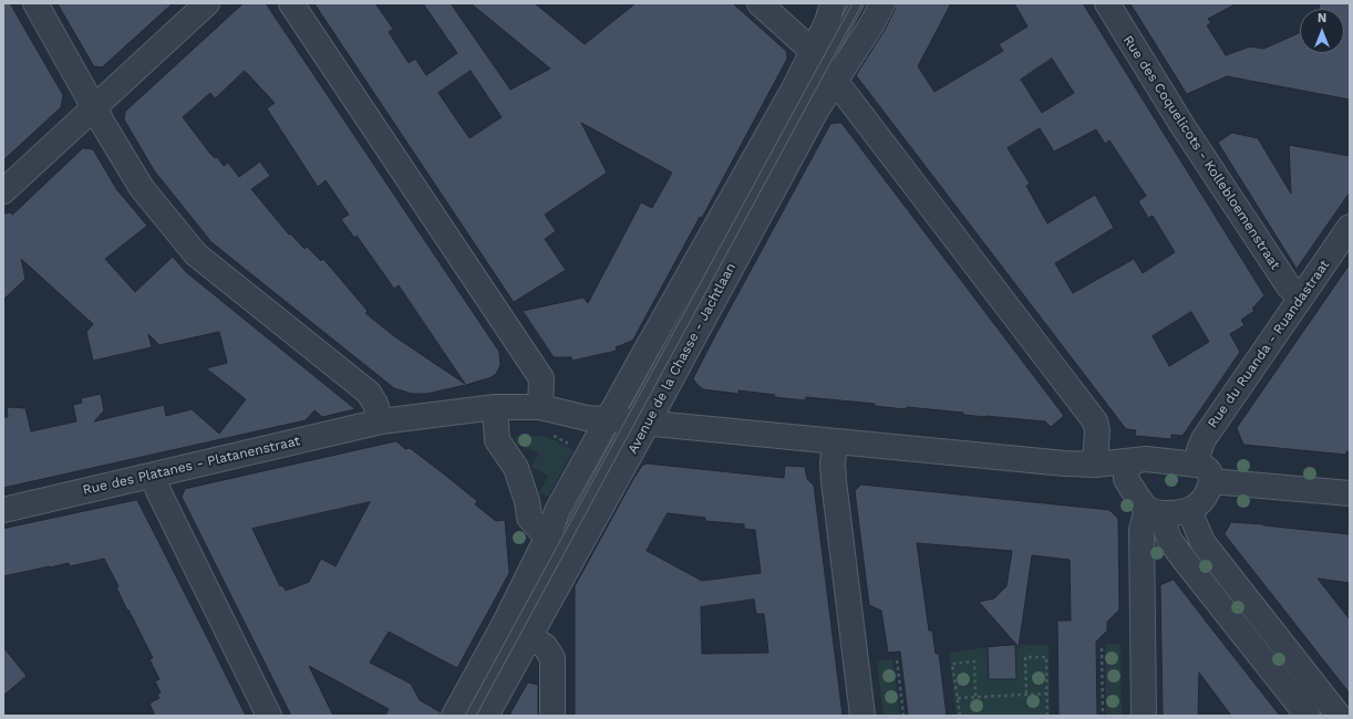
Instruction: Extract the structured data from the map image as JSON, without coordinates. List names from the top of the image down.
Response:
{
  "streets": {
    "street": [
      "Rue des Coquelicots - Kollebloemenstraat",
      "Rue du Ruanda - Ruandastraat",
      "Avenue de la Chasse - Jachtlaan",
      "Rue des Platanes - Platanenstraat"
    ]
  },
  "crossings": [
    ["Rue des Coquelicots - Kollebloemenstraat", "Rue du Ruanda - Ruandastraat"],
    ["Rue du Ruanda - Ruandastraat", "Rue des Platanes - Platanenstraat"],
    ["Avenue de la Chasse - Jachtlaan", "Rue des Platanes - Platanenstraat"]
  ],
  "north": "top"
}
